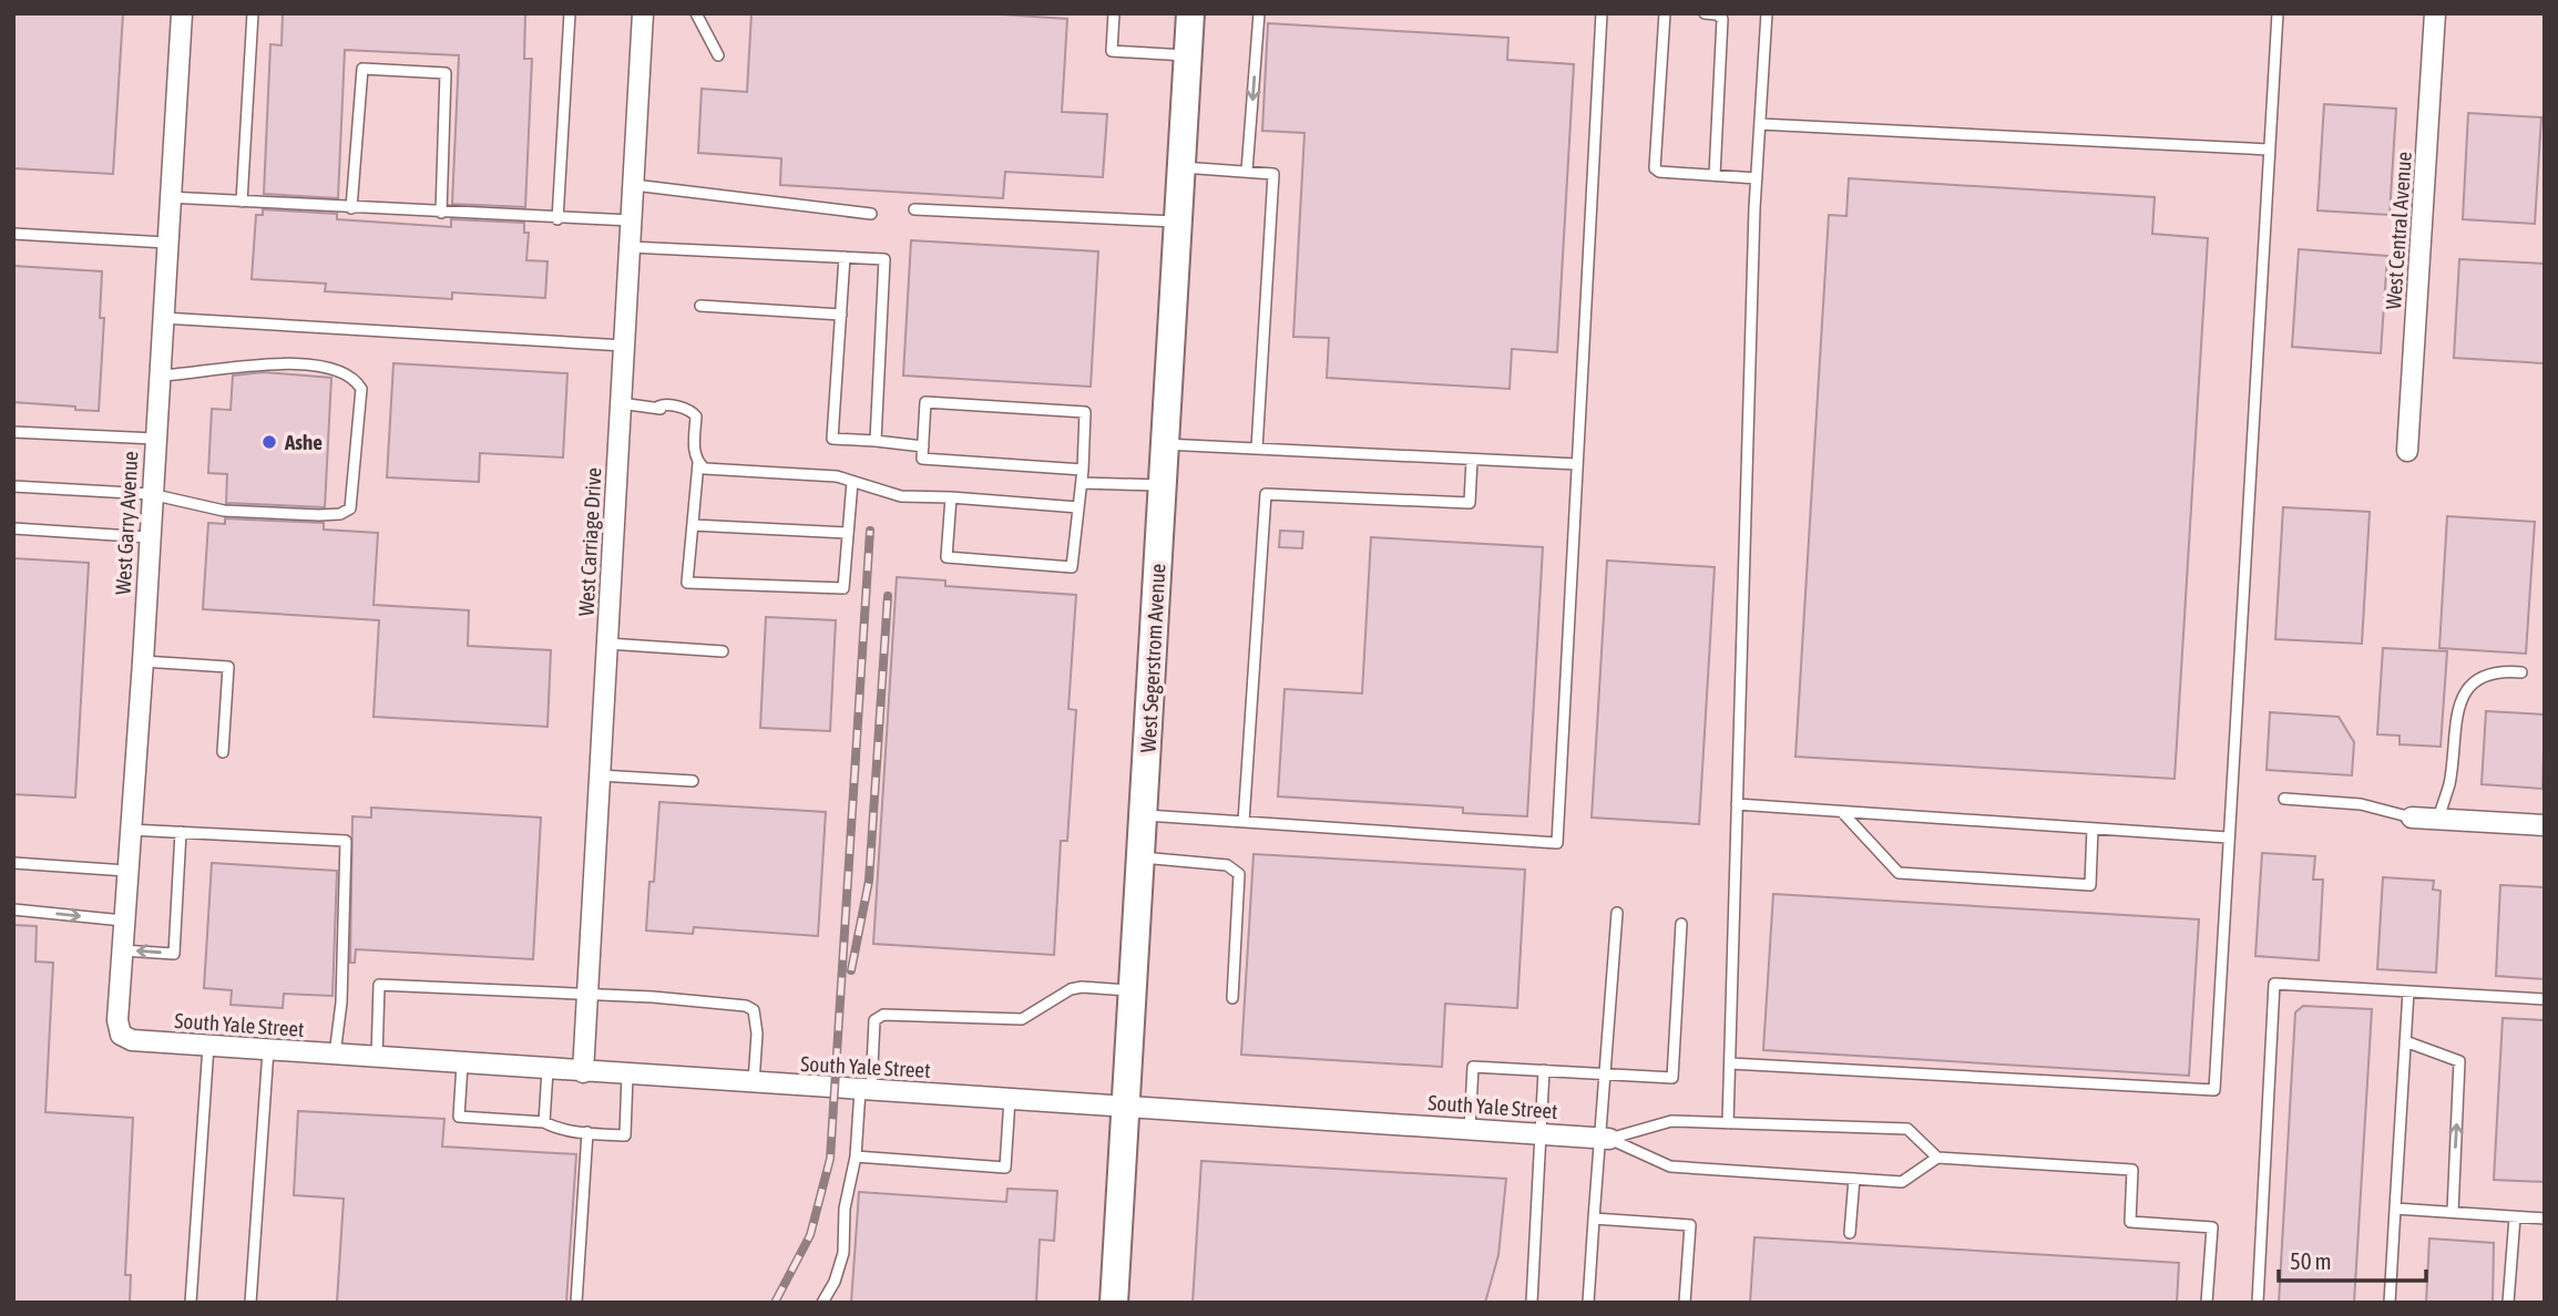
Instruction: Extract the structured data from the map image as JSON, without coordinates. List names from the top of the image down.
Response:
{
  "streets": {
    "main road": ["West Segerstrom Avenue"],
    "street": [
      "West Central Avenue",
      "West Garry Avenue",
      "West Carriage Drive",
      "South Yale Street"
    ]
  },
  "crossings": [
    ["West Garry Avenue", "South Yale Street"],
    ["West Carriage Drive", "South Yale Street"],
    ["West Segerstrom Avenue", "South Yale Street"]
  ],
  "places": ["Ashe"],
  "scale_bar": "50 m"
}
